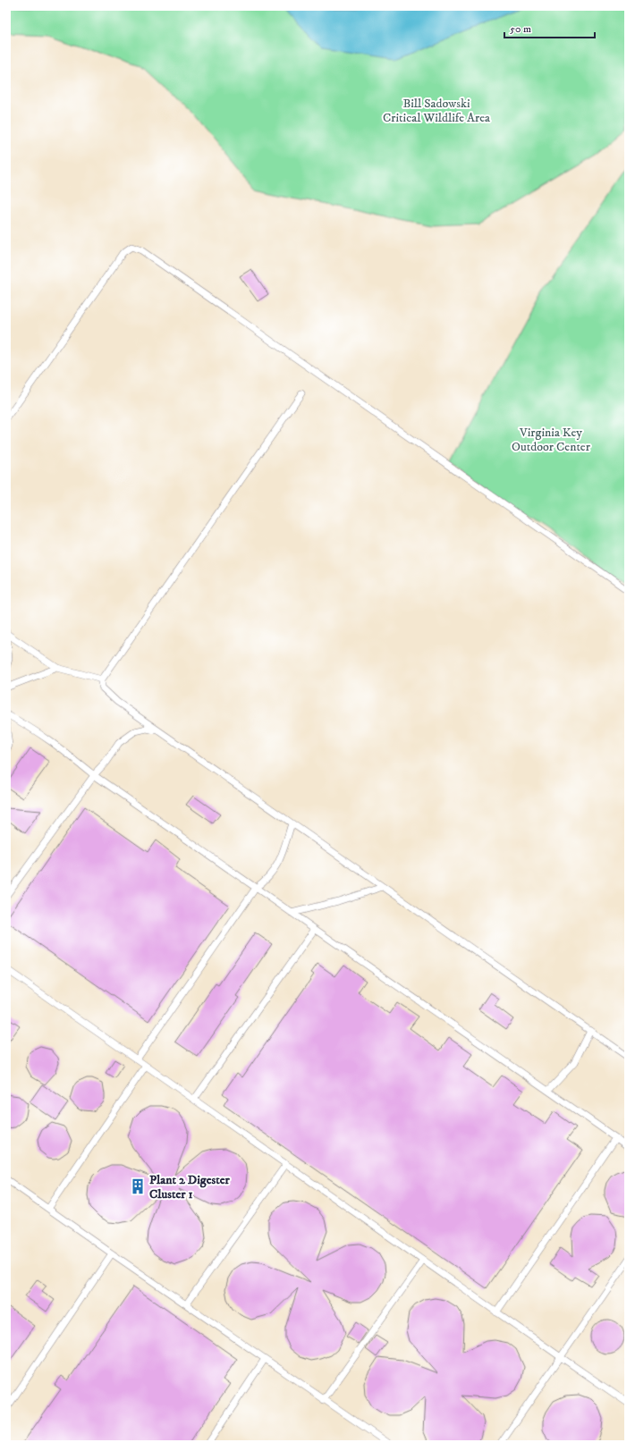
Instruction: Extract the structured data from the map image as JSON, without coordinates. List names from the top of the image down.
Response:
{
  "parks": ["Bill Sadowski Critical Wildlife Area", "Virginia Key Outdoor Center"],
  "places": {
    "building": ["Plant 2 Digester Cluster 1"]
  },
  "scale_bar": "50 m"
}
